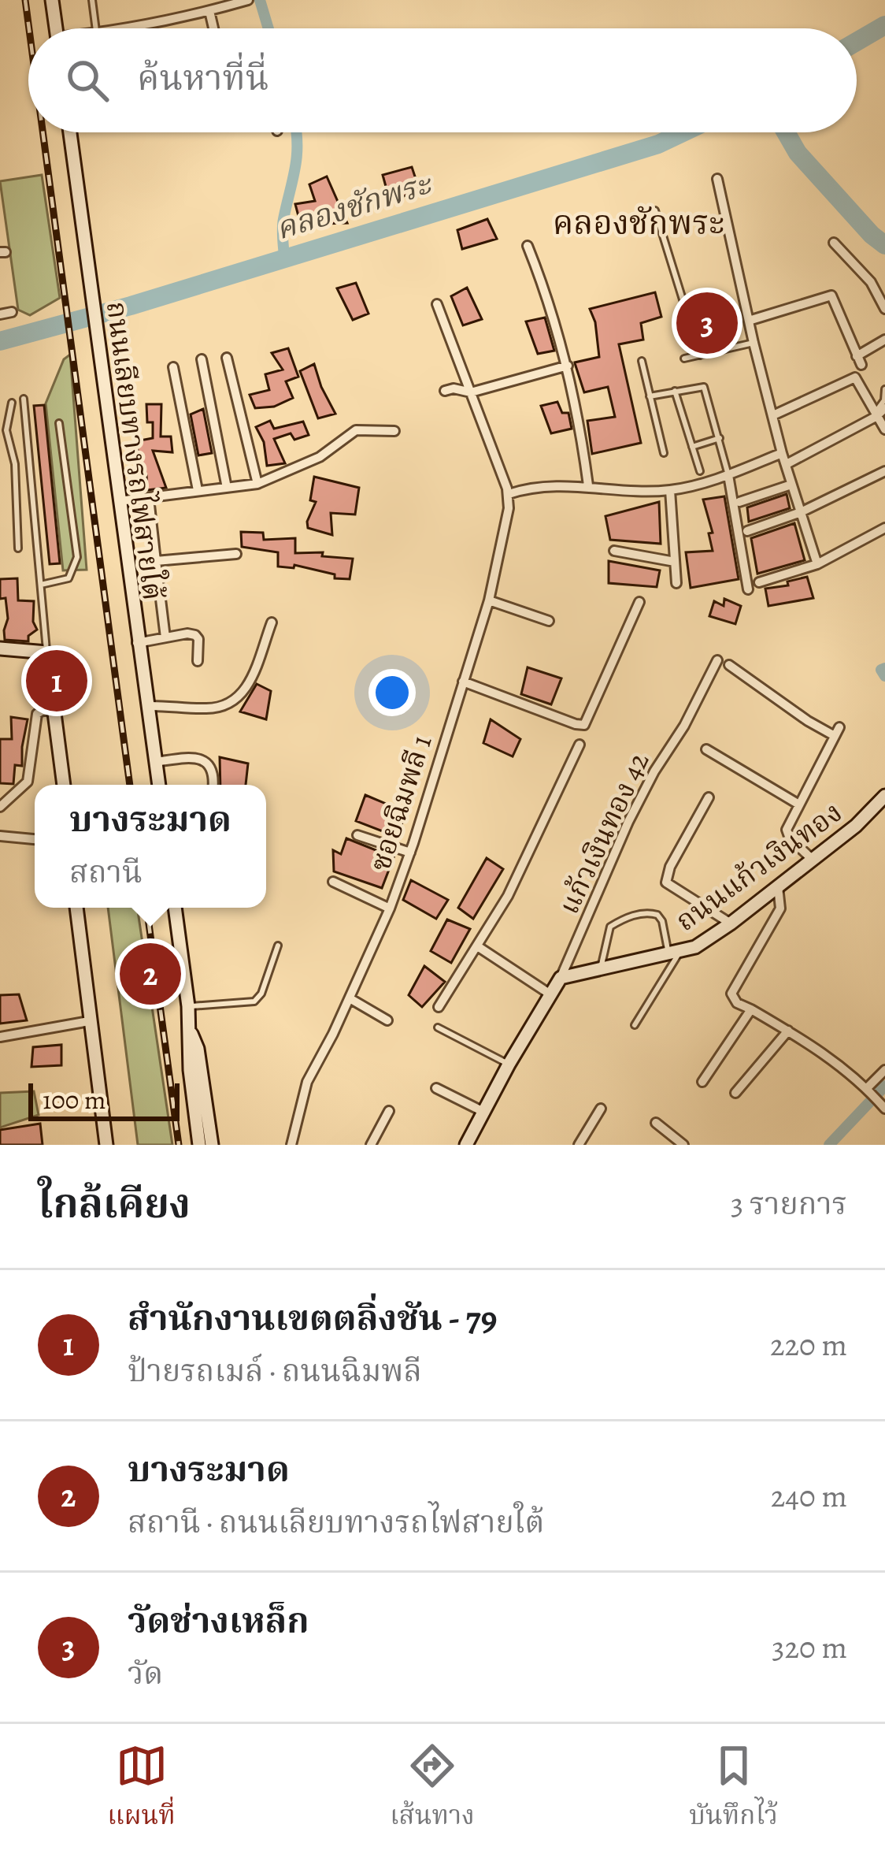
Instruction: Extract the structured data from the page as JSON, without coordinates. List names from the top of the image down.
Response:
{
  "streets": {
    "main road": ["ถนนเลียบทางรถไฟสายใต้", "ถนนแก้วเงินทอง"],
    "street": ["ซอยฉิมพลี 1", "แก้วเงินทอง 42"]
  },
  "crossings": [
    ["แก้วเงินทอง 42", "ถนนแก้วเงินทอง"]
  ],
  "districts": ["คลองชักพระ"],
  "water": ["คลองชักพระ"],
  "scale_bar": "100 m",
  "page": {
    "search": "ค้นหาที่นี่",
    "pins": ["3", "1", "2"],
    "popup": ["บางระมาด", "สถานี"],
    "scale": "100 m",
    "heading": ["ใกล้เคียง", "3 รายการ"],
    "list": [
      {
        "mark": "1",
        "name": "สำนักงานเขตตลิ่งชัน - 79",
        "note": "ป้ายรถเมล์ · ถนนฉิมพลี",
        "value": "220 m"
      },
      {
        "mark": "2",
        "name": "บางระมาด",
        "note": "สถานี · ถนนเลียบทางรถไฟสายใต้",
        "value": "240 m"
      },
      {
        "mark": "3",
        "name": "วัดช่างเหล็ก",
        "note": "วัด",
        "value": "320 m"
      }
    ],
    "nav": ["แผนที่", "เส้นทาง", "บันทึกไว้"]
  }
}
